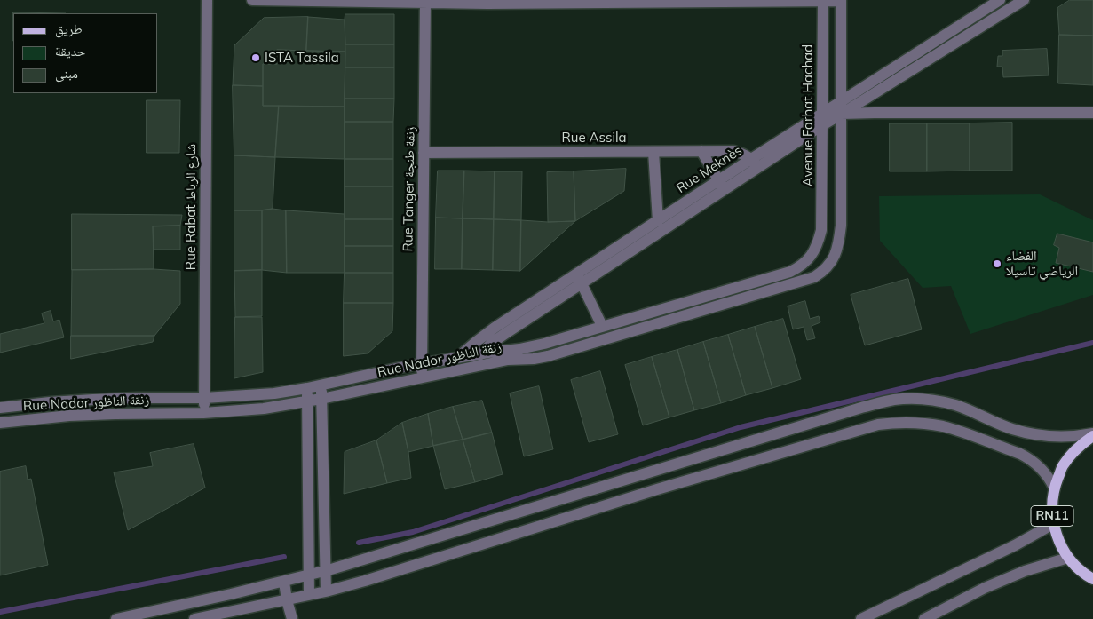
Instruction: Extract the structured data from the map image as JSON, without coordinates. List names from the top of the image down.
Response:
{
  "streets": {
    "main road": ["RN11"],
    "street": [
      "Avenue Farhat Hachad",
      "Rue Assila",
      "Rue Meknès",
      "Rue Tanger زنقة طنجة",
      "Rue Rabat شارع الرباط",
      "Rue Nador زنقة الناظور"
    ]
  },
  "crossings": [
    ["Avenue Farhat Hachad", "Rue Meknès"],
    ["Avenue Farhat Hachad", "Rue Nador زنقة الناظور"],
    ["Rue Assila", "Rue Meknès"],
    ["Rue Assila", "Rue Tanger زنقة طنجة"],
    ["Rue Meknès", "Rue Nador زنقة الناظور"],
    ["Rue Tanger زنقة طنجة", "Rue Nador زنقة الناظور"],
    ["Rue Rabat شارع الرباط", "Rue Nador زنقة الناظور"]
  ],
  "places": ["ISTA Tassila", "الفضاء الرياضي تاسيلا"],
  "legend": ["طريق", "حديقة", "مبنى"]
}
